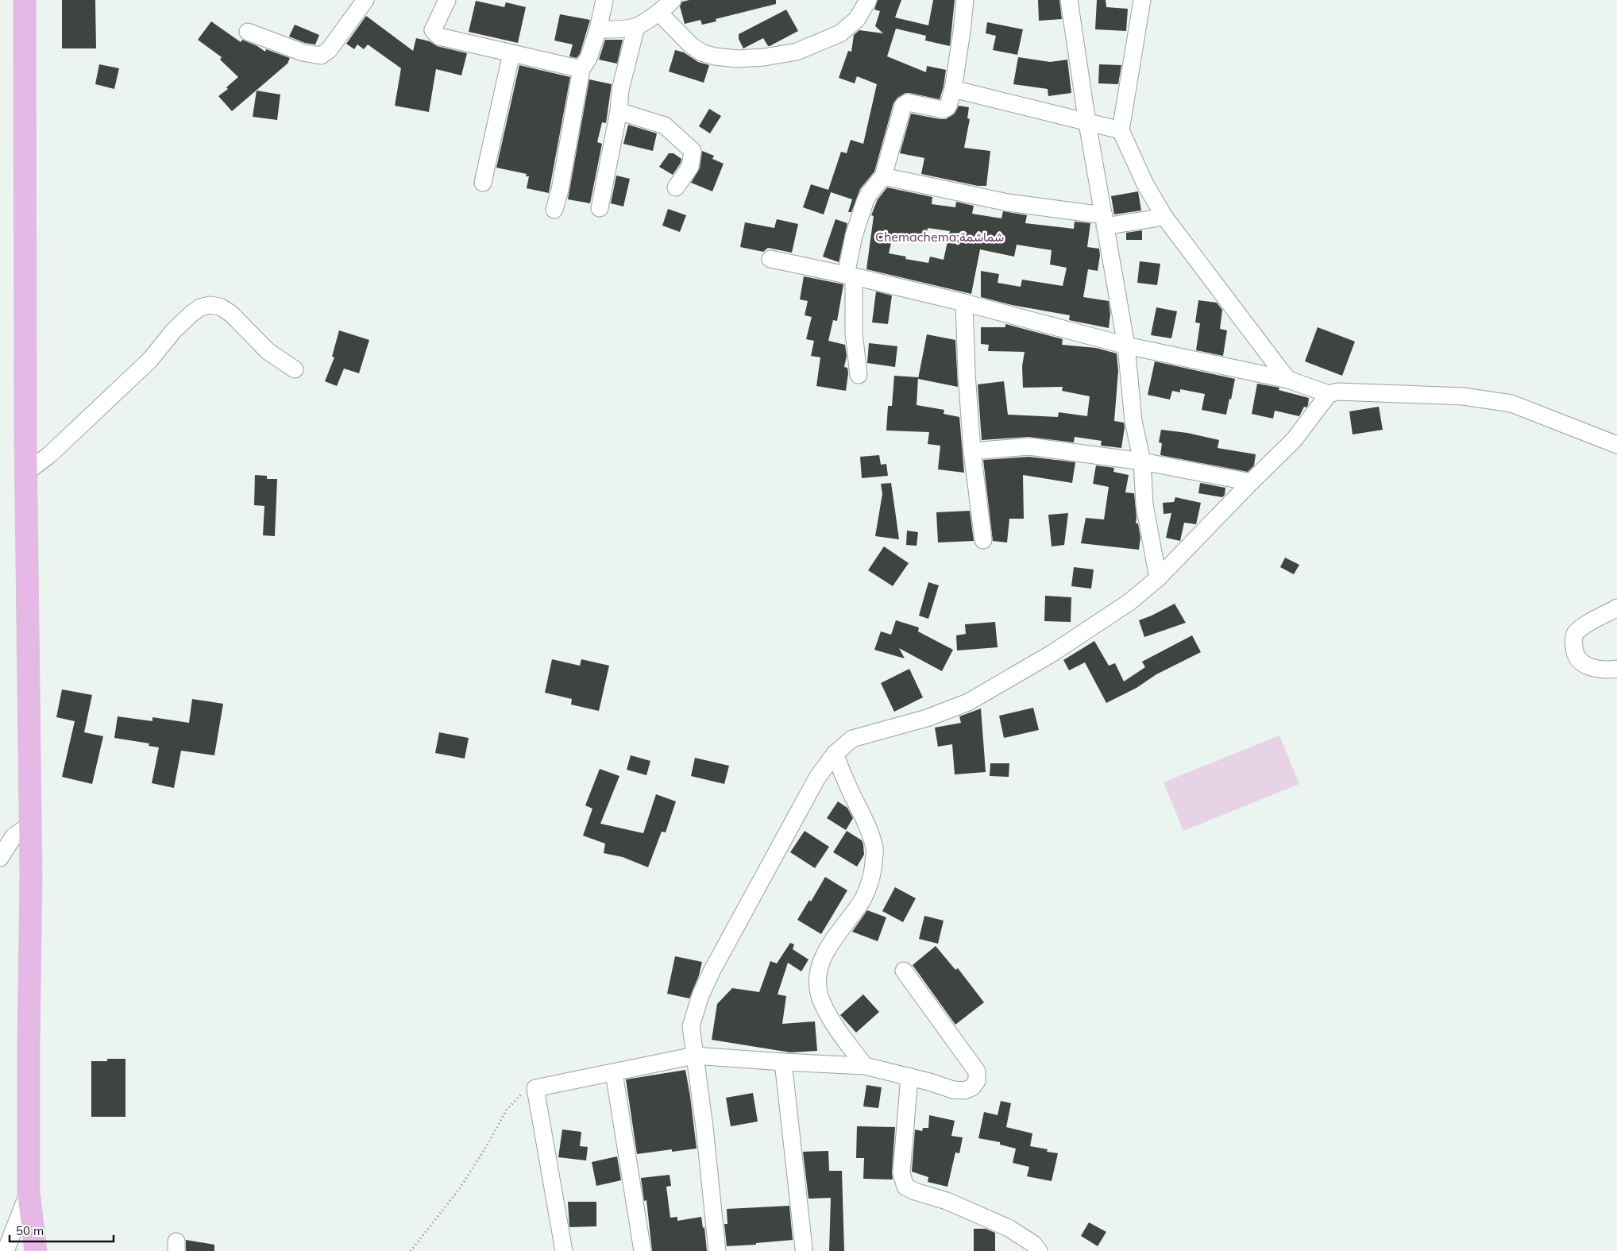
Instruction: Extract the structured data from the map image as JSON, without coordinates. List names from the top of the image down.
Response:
{
  "districts": ["Chemachema;شماشمة"],
  "scale_bar": "50 m"
}
